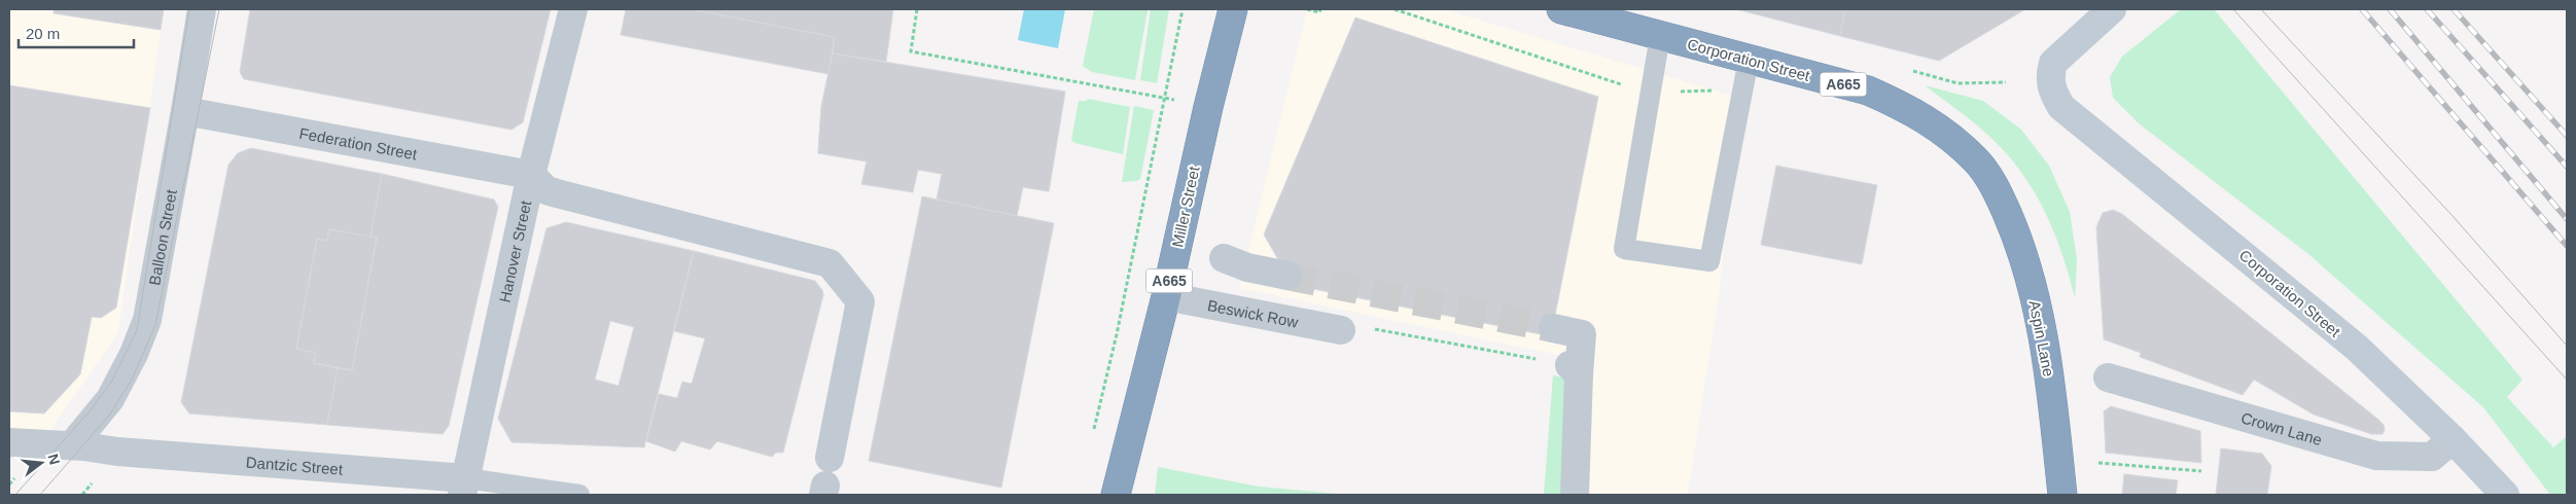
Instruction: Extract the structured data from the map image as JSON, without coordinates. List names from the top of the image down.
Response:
{
  "streets": {
    "highway": [
      "Corporation Street",
      "A665",
      "Miller Street",
      "Aspin Lane"
    ],
    "street": [
      "Federation Street",
      "Balloon Street",
      "Hanover Street",
      "Beswick Row",
      "Crown Lane",
      "Dantzic Street"
    ]
  },
  "crossings": [
    ["Corporation Street", "Aspin Lane"],
    ["Corporation Street", "Crown Lane"],
    ["Federation Street", "Balloon Street"],
    ["Federation Street", "Hanover Street"],
    ["Miller Street", "Beswick Row"],
    ["Balloon Street", "Dantzic Street"],
    ["Hanover Street", "Dantzic Street"]
  ],
  "scale_bar": "20 m",
  "north": "right"
}
